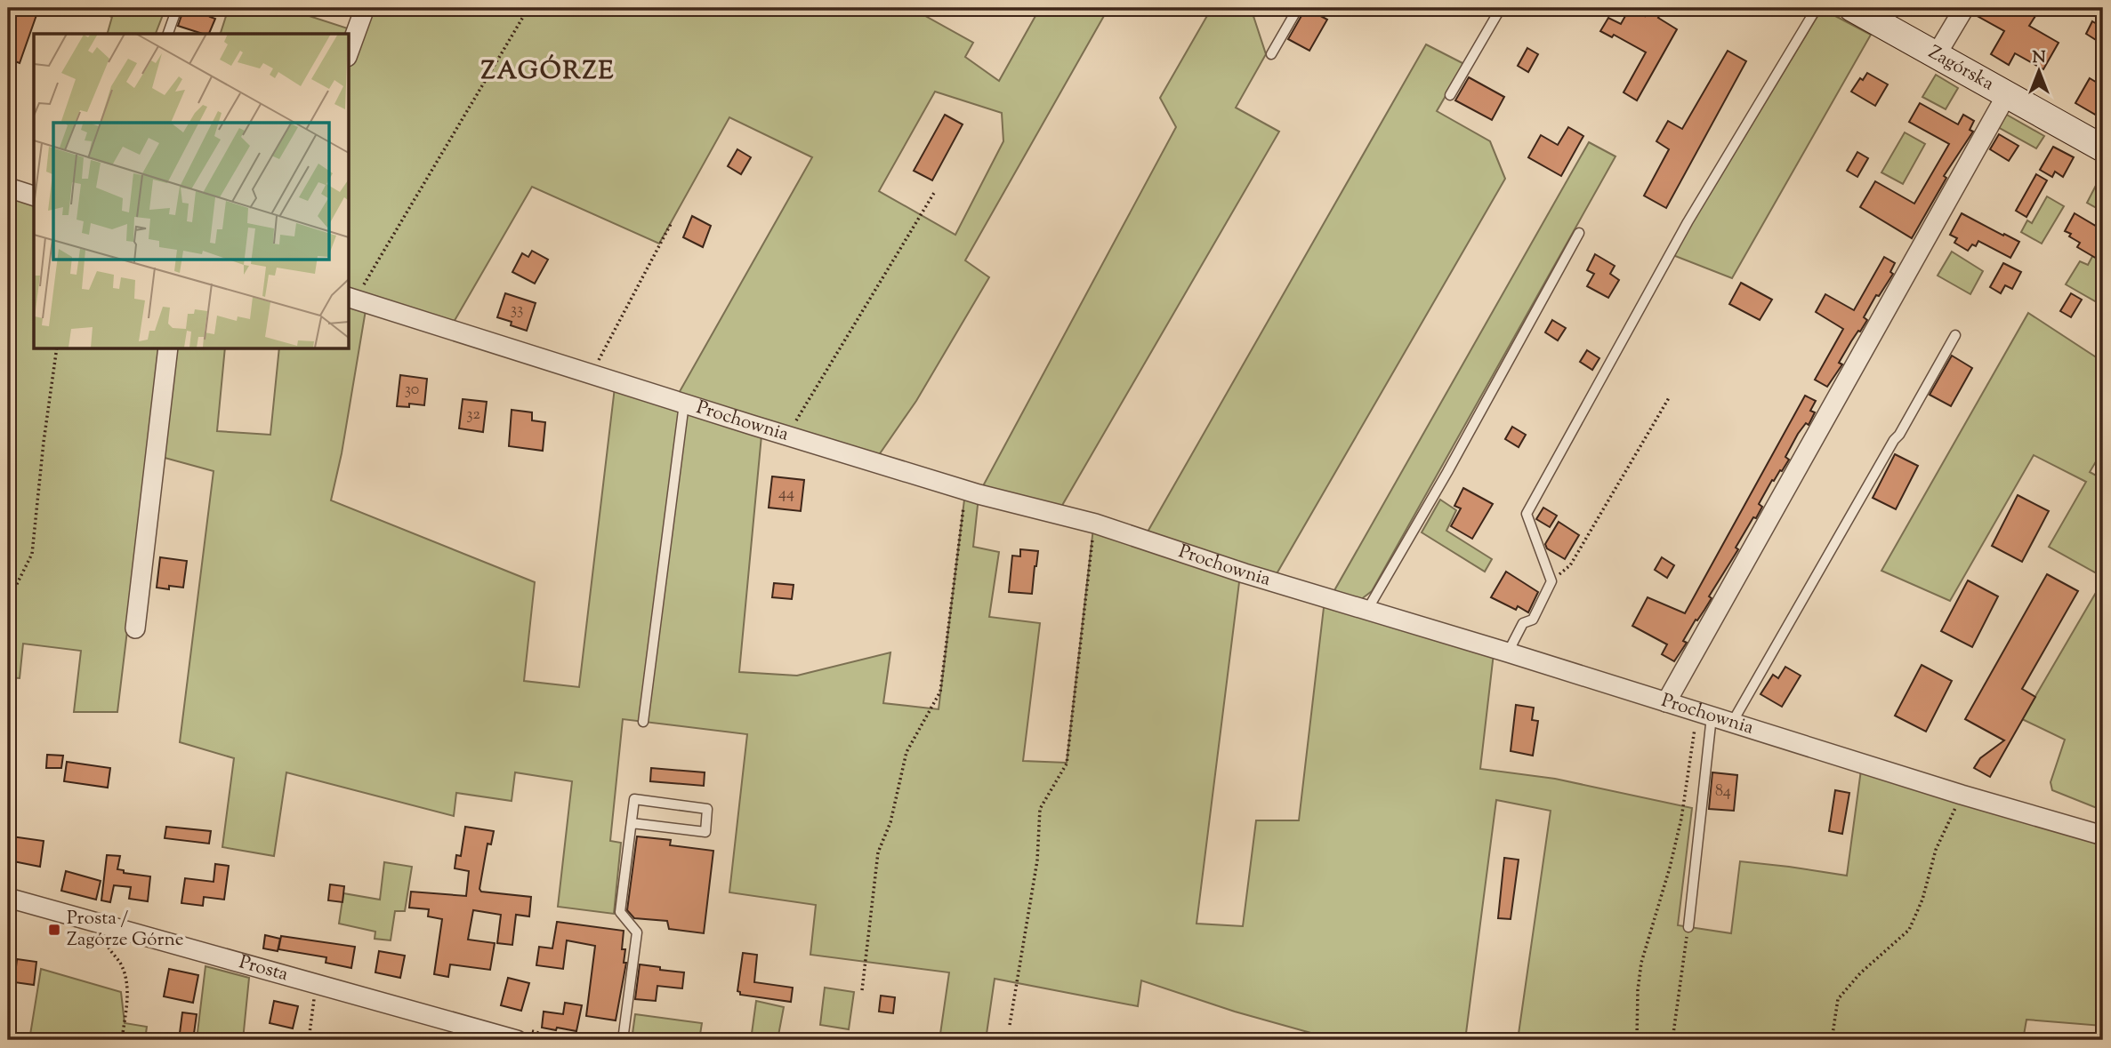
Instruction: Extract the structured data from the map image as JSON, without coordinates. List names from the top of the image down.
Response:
{
  "streets": {
    "street": ["Zagórska", "Prochownia", "Prosta"]
  },
  "districts": ["ZAGÓRZE"],
  "places": {
    "transit": ["Prosta / Zagórze Górne"]
  },
  "house_numbers": [
    "33",
    "30",
    "32",
    "44",
    "84"
  ],
  "north": "top"
}
